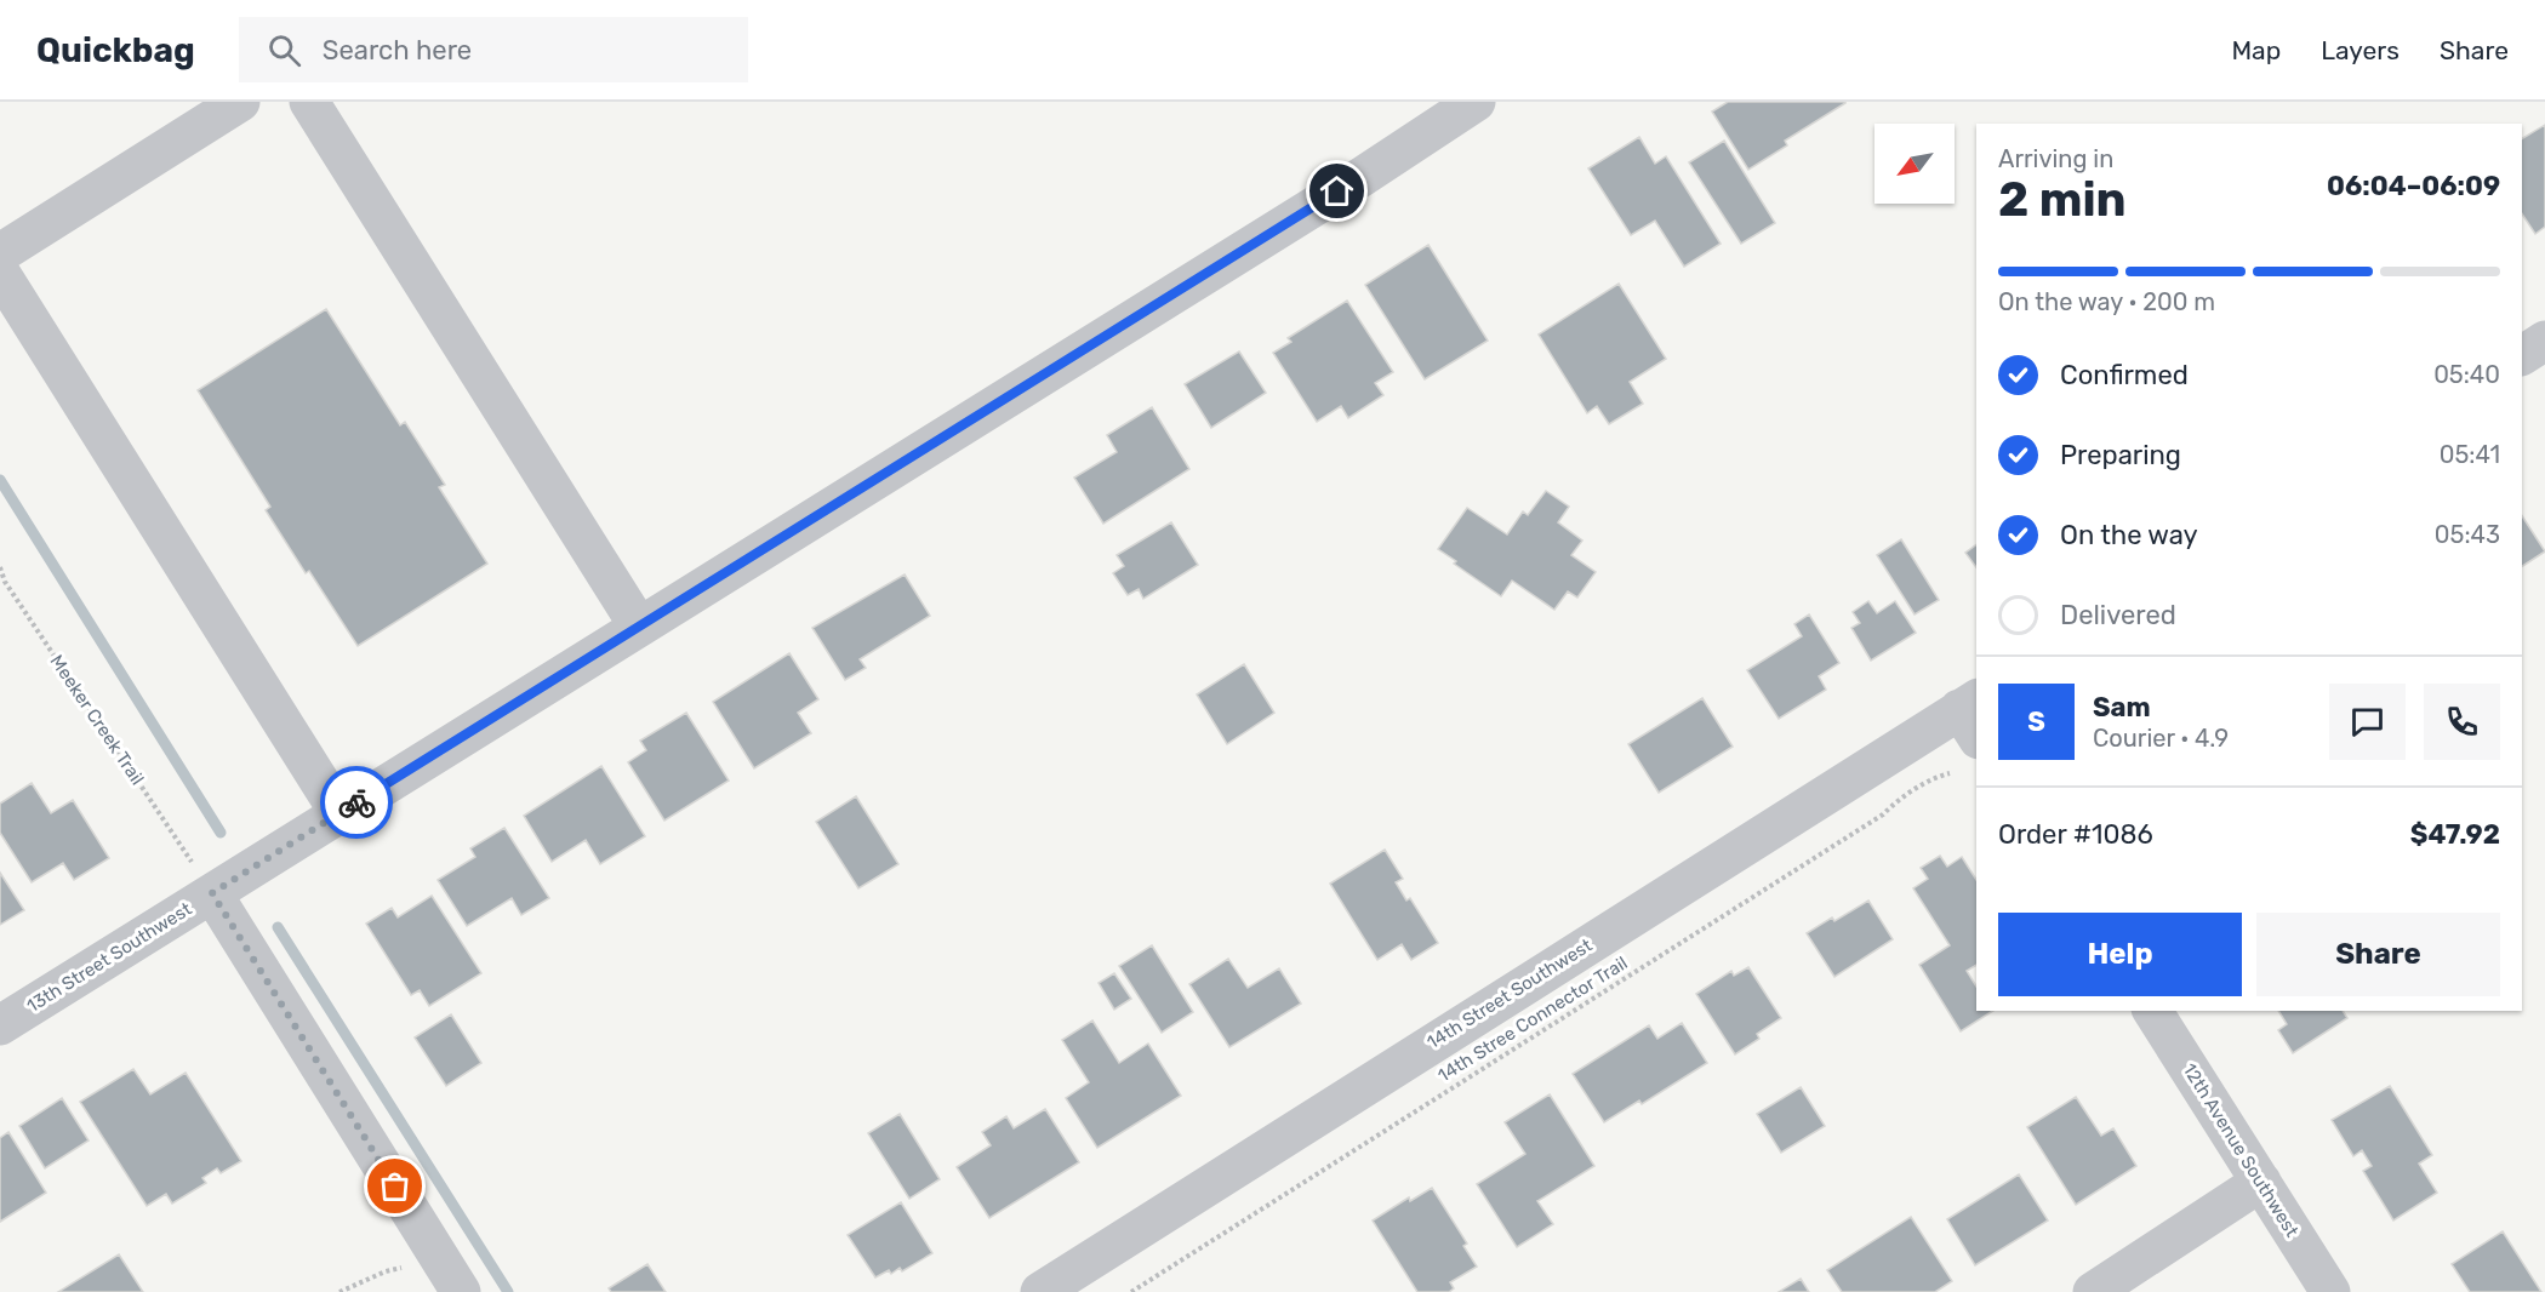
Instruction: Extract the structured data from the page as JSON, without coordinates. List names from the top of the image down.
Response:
{
  "streets": {
    "street": ["13th Street Southwest", "14th Street Southwest", "12th Avenue Southwest"],
    "path": ["Meeker Creek Trail", "14th Stree Connector Trail"]
  },
  "crossings": [
    ["Meeker Creek Trail", "13th Street Southwest"]
  ],
  "north": "bottom left",
  "page": {
    "header": "Quickbag",
    "search": "Search here",
    "nav": ["Map", "Layers", "Share"],
    "heading": ["2 min", "Arriving in", "06:04–06:09"],
    "panel": [
      "Sam",
      "Courier · 4.9",
      "Order #1086",
      "$47.92"
    ],
    "bar": "On the way · 200 m",
    "list": [
      ["Confirmed", "05:40"],
      ["Preparing", "05:41"],
      ["On the way", "05:43"],
      "Delivered"
    ],
    "round": "S",
    "buttons": ["Help", "Share"]
  }
}
